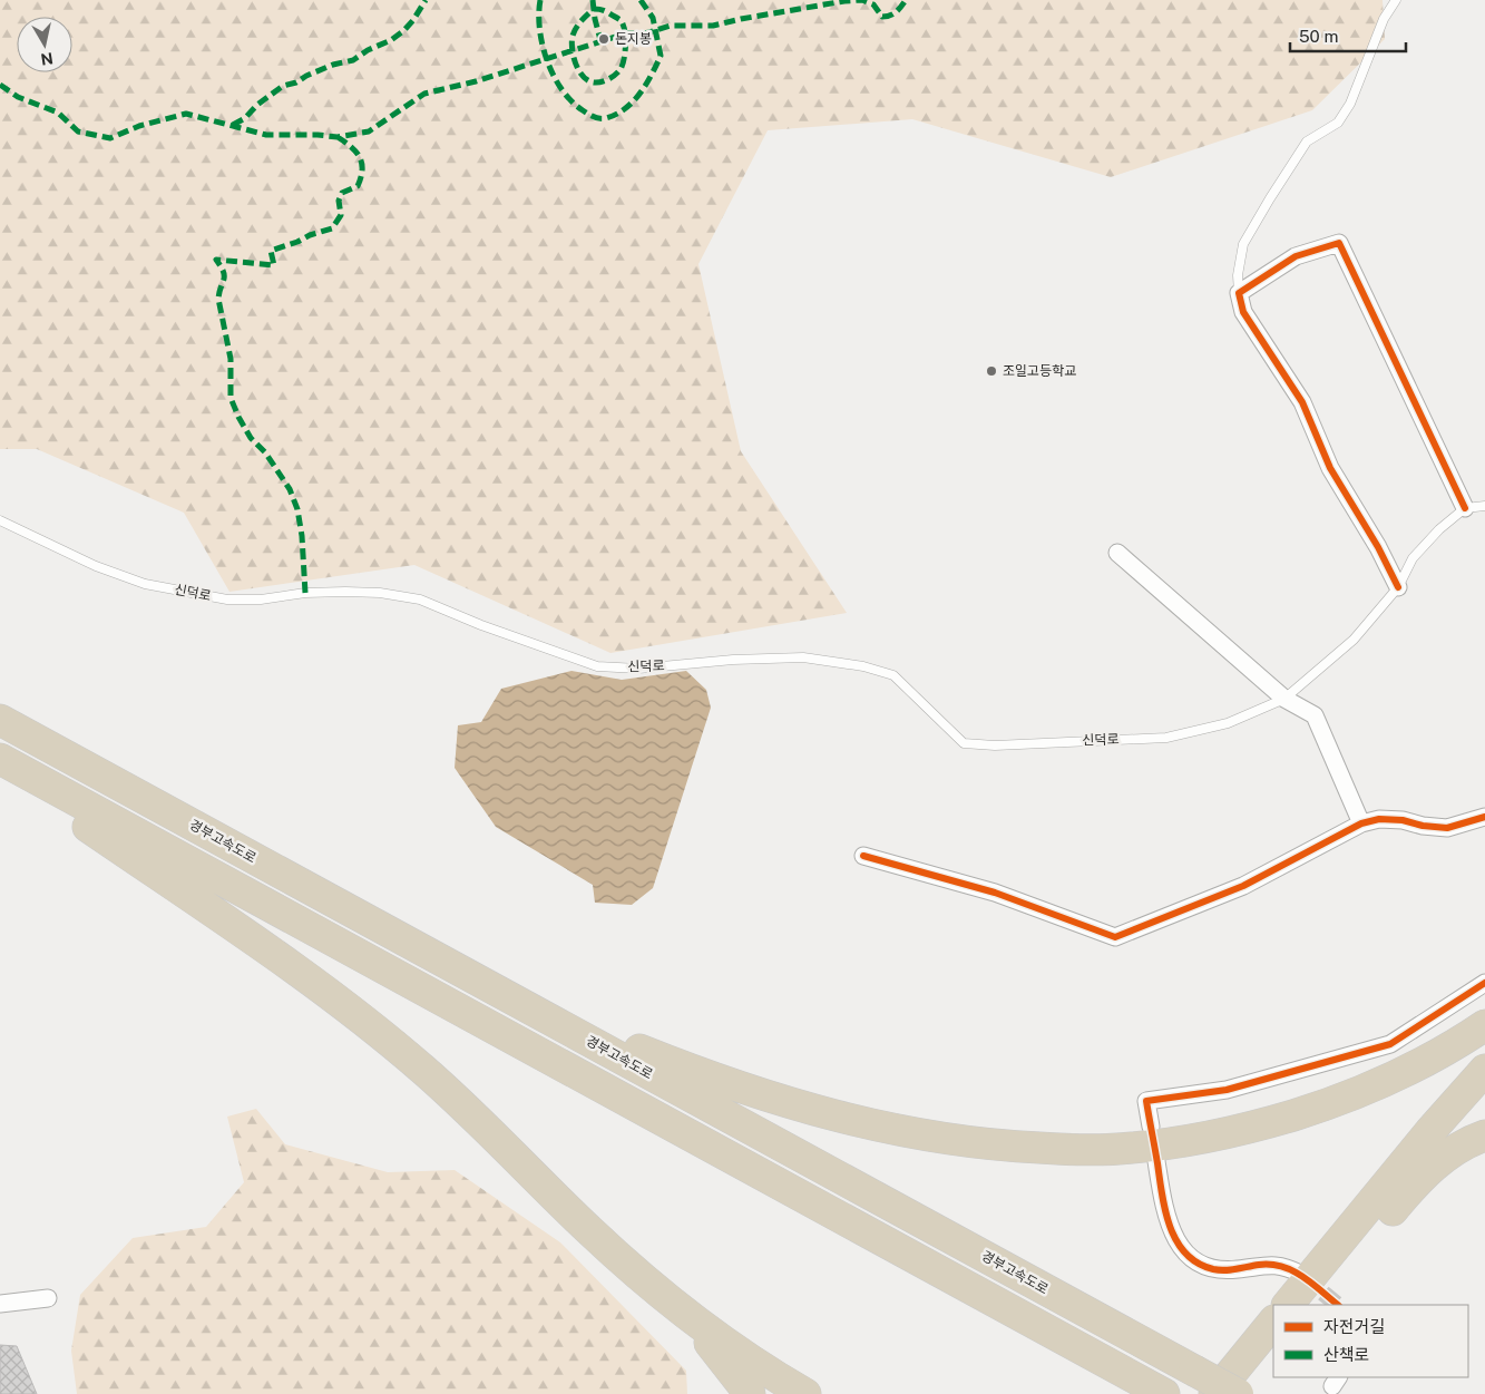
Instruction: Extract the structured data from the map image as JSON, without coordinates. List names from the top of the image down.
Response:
{
  "streets": {
    "highway": ["경부고속도로"],
    "lane": ["신덕로"]
  },
  "places": ["돈지봉", "조일고등학교"],
  "legend": ["자전거길", "산책로"],
  "scale_bar": "50 m",
  "north": "bottom"
}
